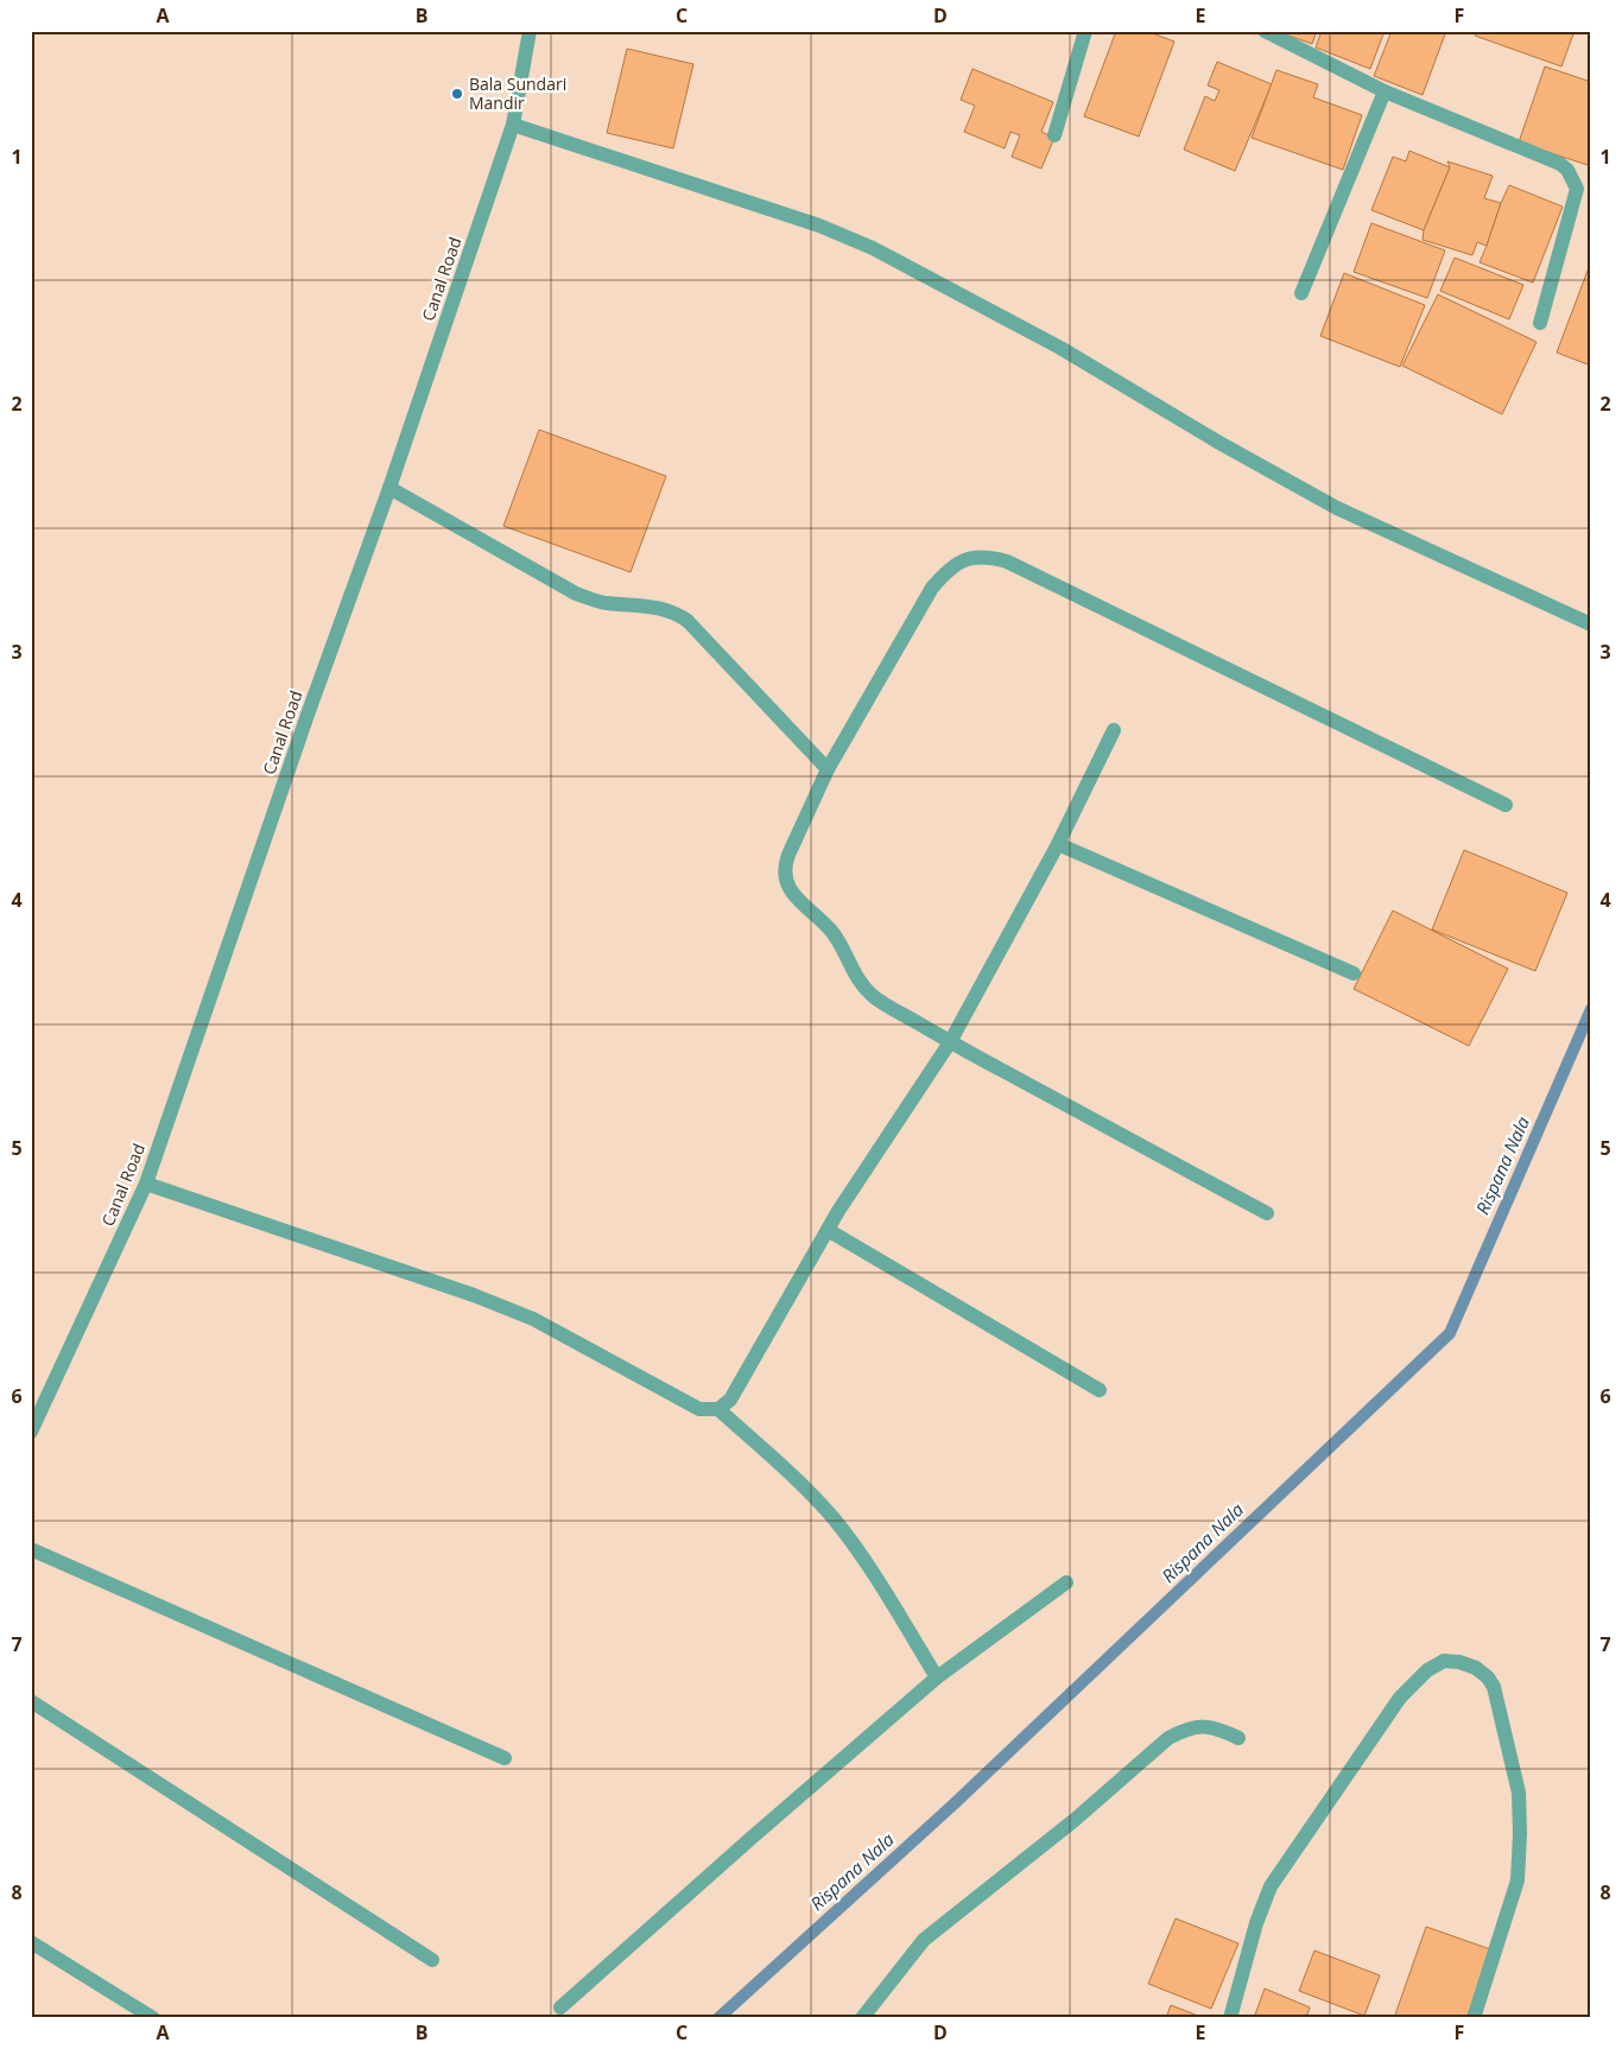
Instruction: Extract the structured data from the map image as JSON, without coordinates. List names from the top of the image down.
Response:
{
  "streets": {
    "street": ["Canal Road"]
  },
  "water": ["Rispana Nala"],
  "places": ["Bala Sundari Mandir"],
  "grid": {
    "columns": [
      "A",
      "B",
      "C",
      "D",
      "E",
      "F"
    ],
    "rows": [
      "1",
      "2",
      "3",
      "4",
      "5",
      "6",
      "7",
      "8"
    ]
  }
}
